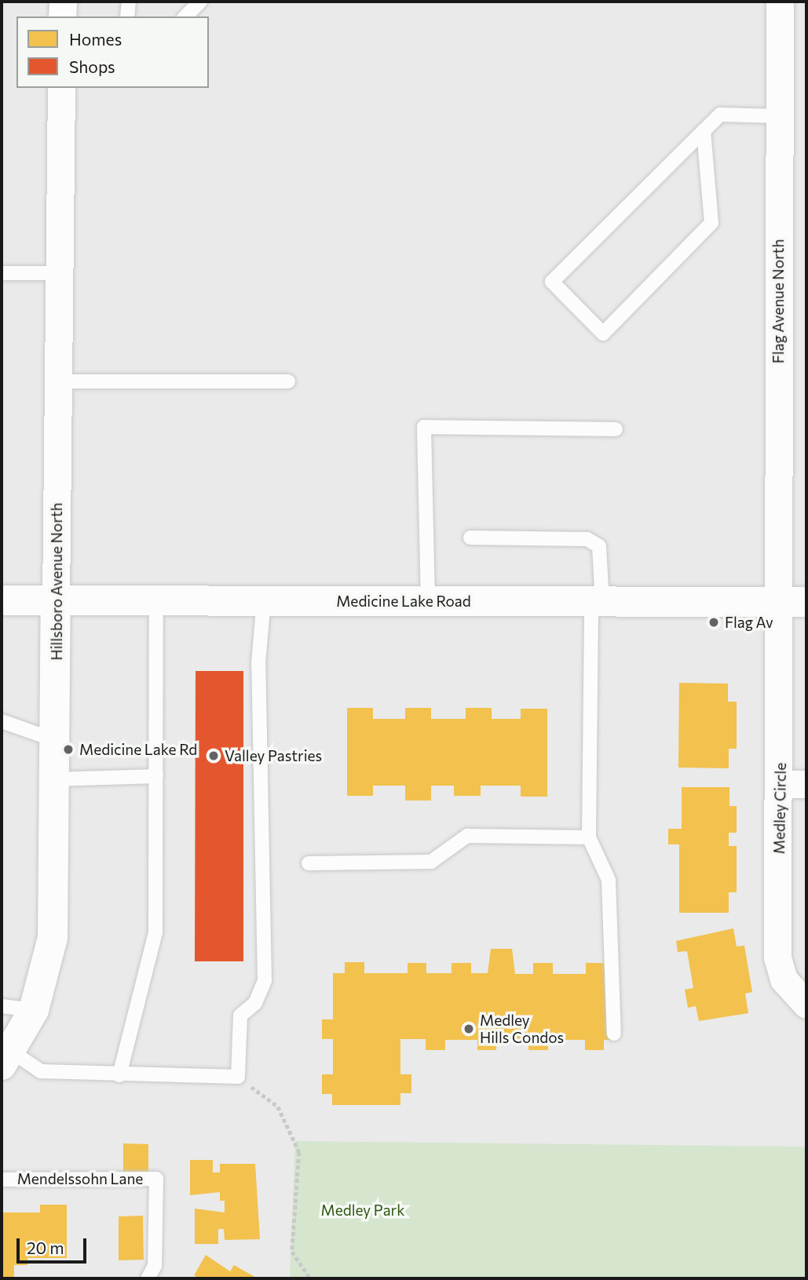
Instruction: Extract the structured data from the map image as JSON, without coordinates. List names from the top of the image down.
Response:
{
  "streets": {
    "street": [
      "Flag Avenue North",
      "Hillsboro Avenue North",
      "Medicine Lake Road",
      "Medley Circle"
    ],
    "lane": ["Mendelssohn Lane"]
  },
  "crossings": [
    ["Flag Avenue North", "Medicine Lake Road"],
    ["Flag Avenue North", "Medley Circle"],
    ["Hillsboro Avenue North", "Medicine Lake Road"],
    ["Medicine Lake Road", "Medley Circle"]
  ],
  "parks": ["Medley Park"],
  "places": [
    "Flag Av",
    "Medicine Lake Rd",
    "Valley Pastries",
    "Medley Hills Condos"
  ],
  "legend": ["Homes", "Shops"],
  "scale_bar": "20 m"
}
